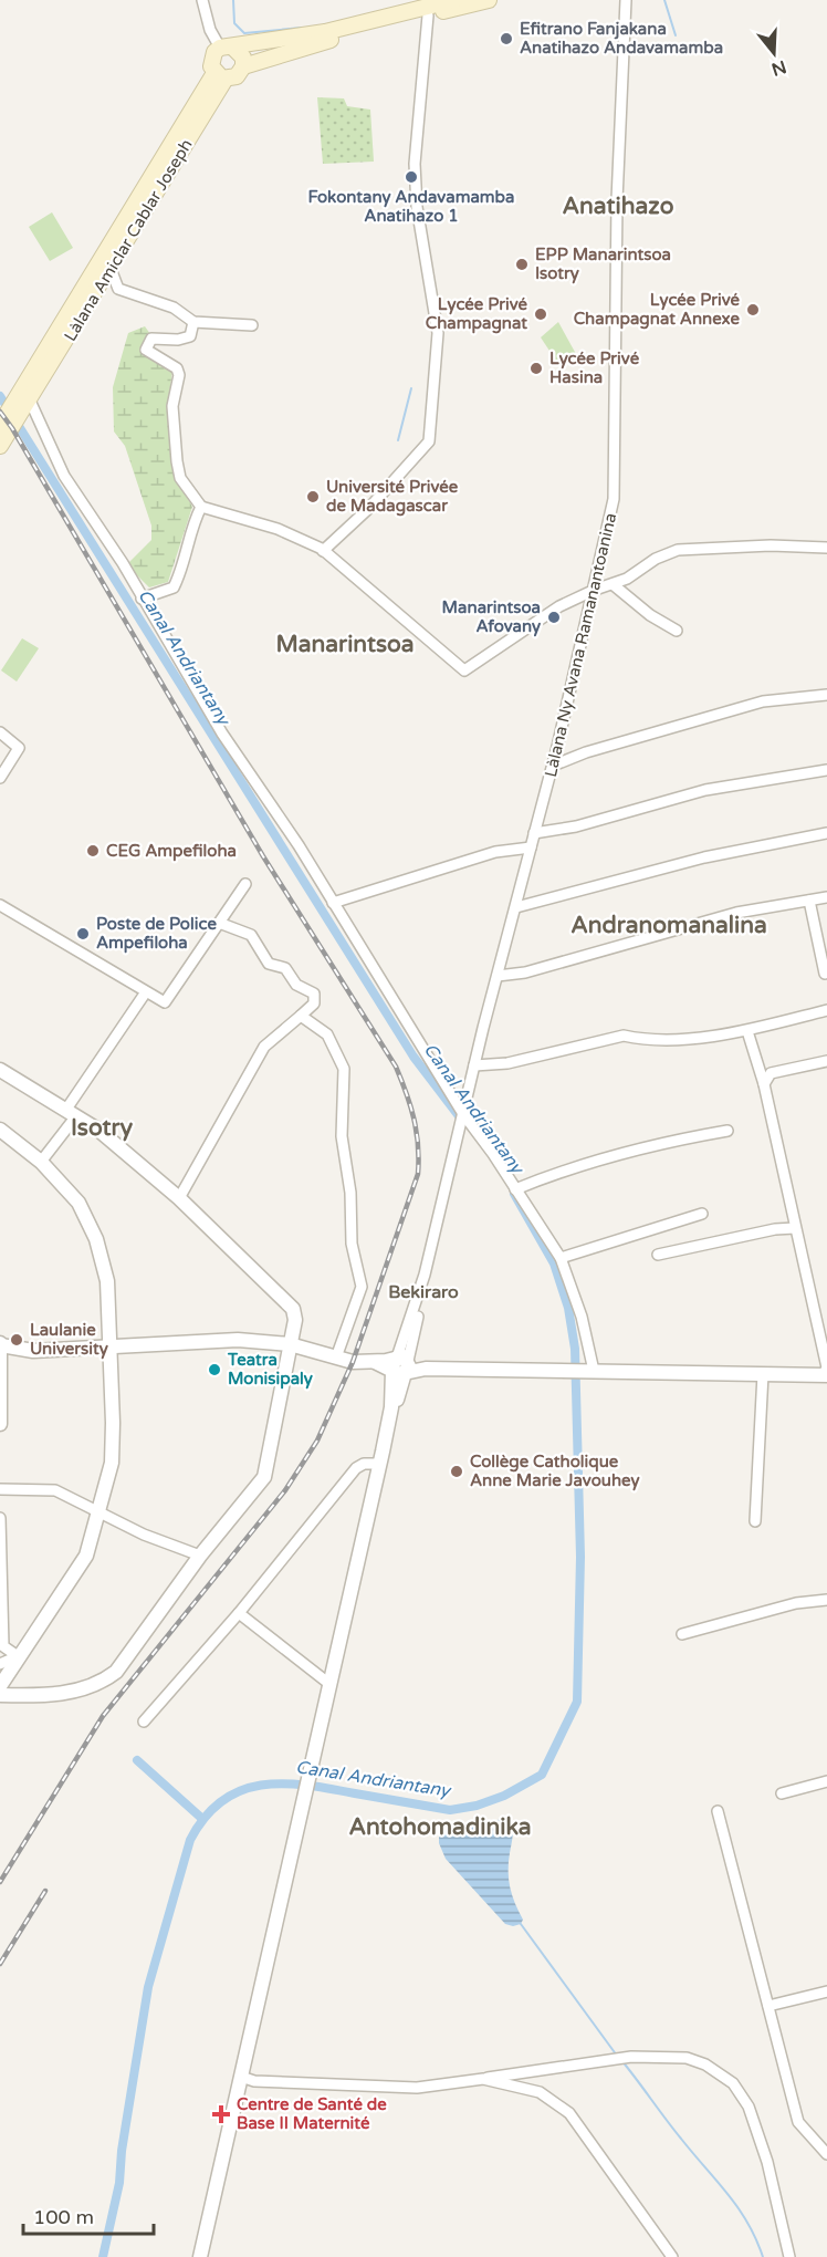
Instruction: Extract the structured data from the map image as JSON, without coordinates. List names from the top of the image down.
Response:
{
  "streets": {
    "main road": ["Làlana Amiclar Cablar Joseph"],
    "street": ["Làlana Ny Avana Ramanantoanina"]
  },
  "districts": [
    "Anatihazo",
    "Manarintsoa",
    "Andranomanalina",
    "Isotry",
    "Bekiraro",
    "Antohomadinika"
  ],
  "water": ["Canal Andriantany"],
  "places": {
    "other": [
      "Efitrano Fanjakana Anatihazo Andavamamba",
      "Fokontany Andavamamba Anatihazo 1",
      "EPP Manarintsoa Isotry",
      "Lycée Privé Champagnat Annexe",
      "Lycée Privé Champagnat",
      "Lycée Privé Hasina",
      "Université Privée de Madagascar",
      "Manarintsoa Afovany",
      "CEG Ampefiloha",
      "Poste de Police Ampefiloha",
      "Laulanie University",
      "Teatra Monisipaly",
      "Collège Catholique Anne Marie Javouhey"
    ],
    "health": ["Centre de Santé de Base II Maternité"]
  },
  "scale_bar": "100 m",
  "north": "bottom"
}
